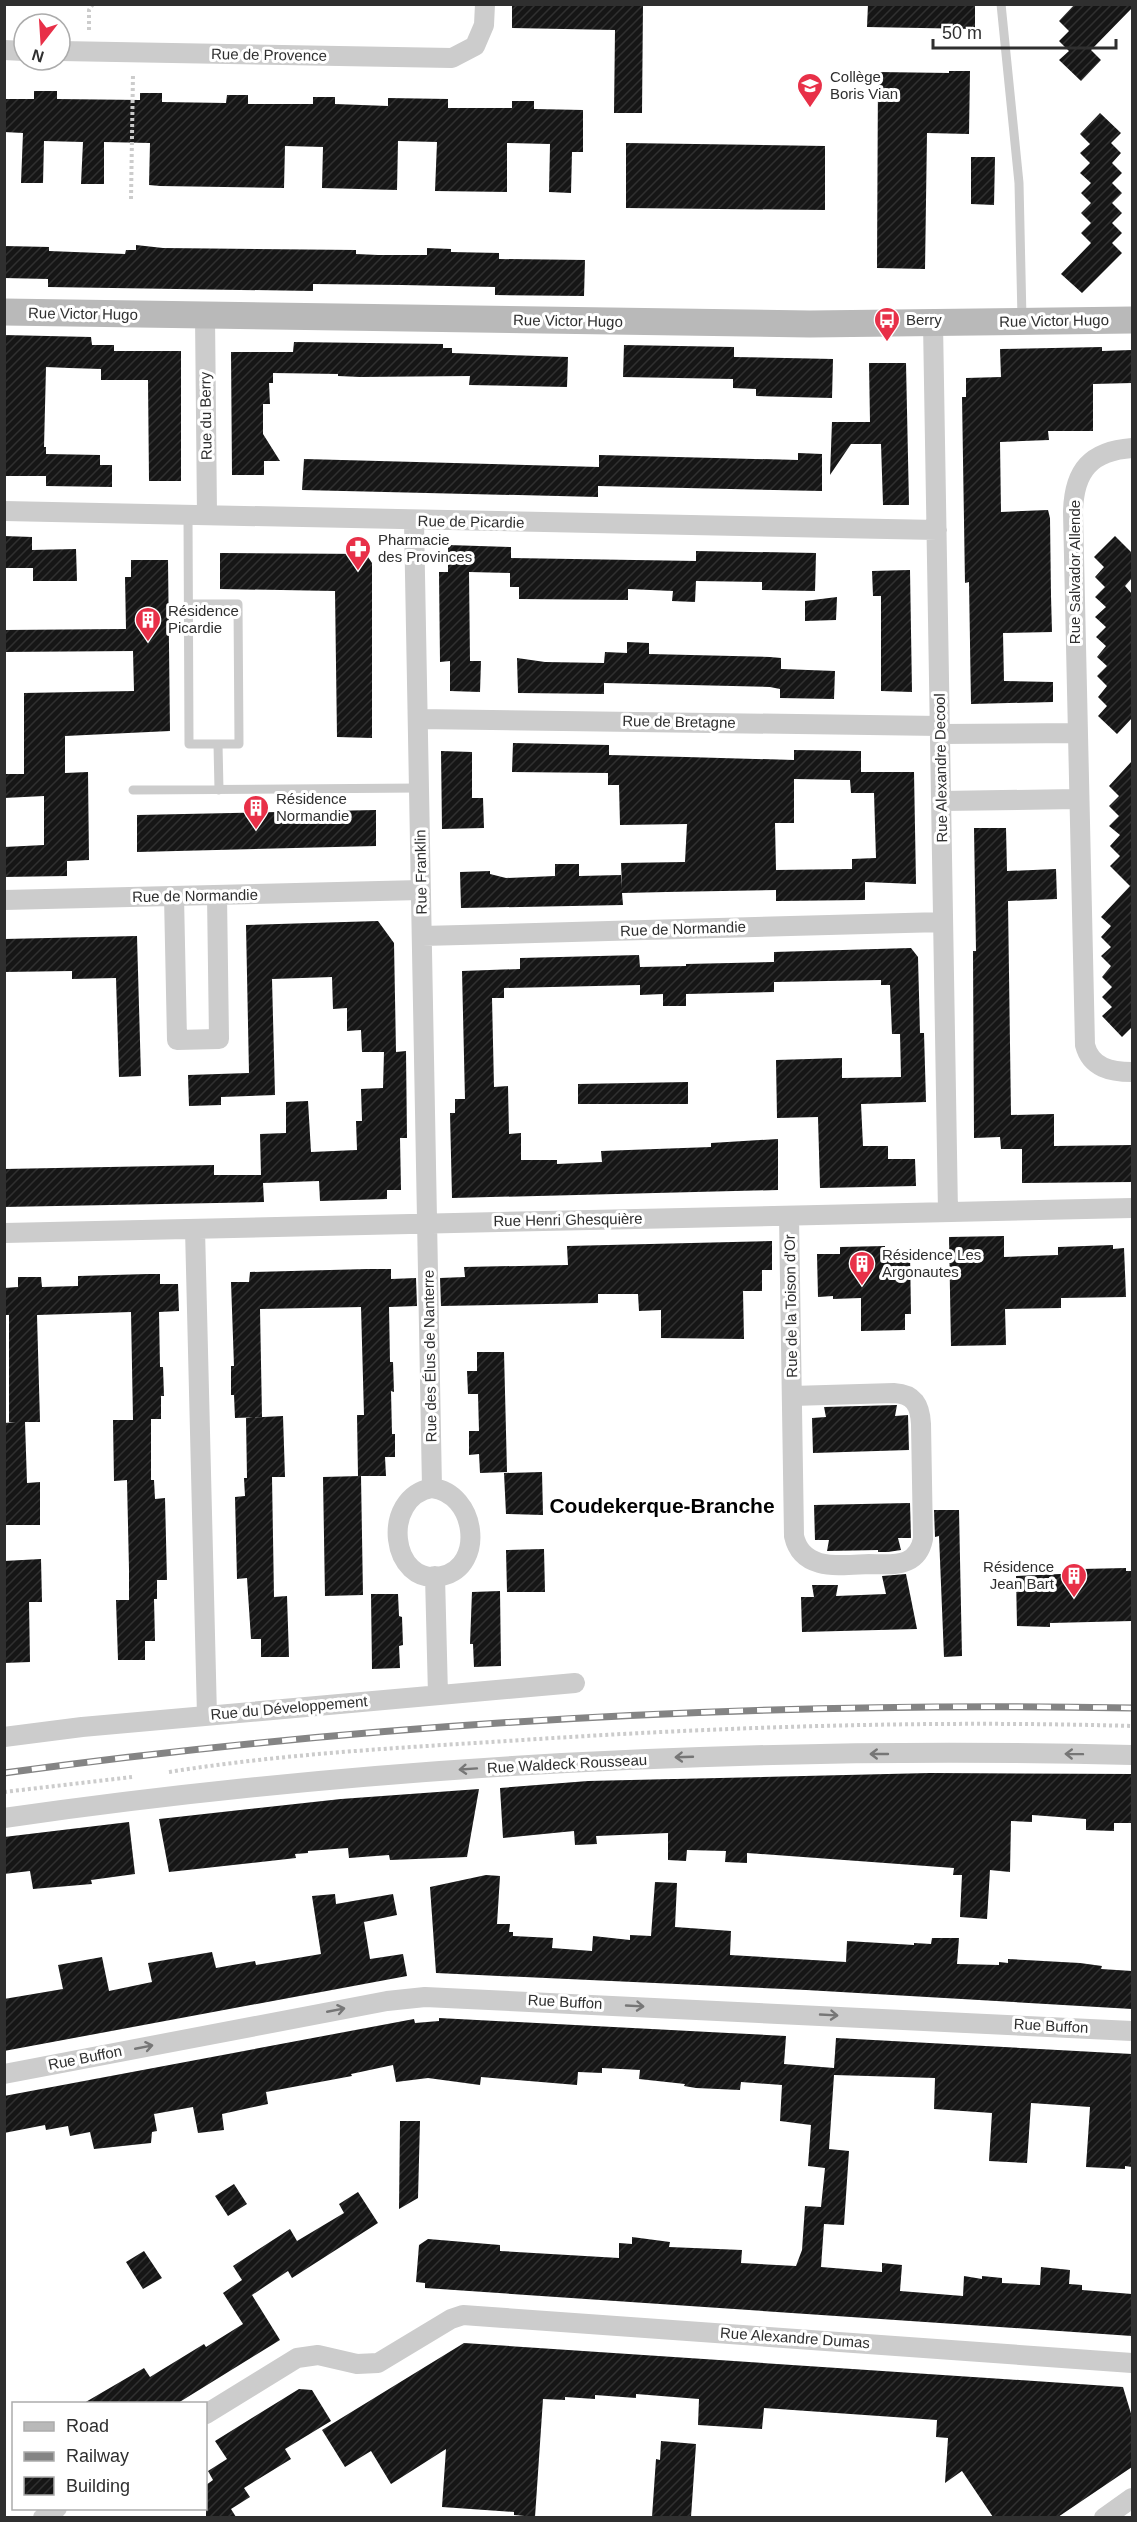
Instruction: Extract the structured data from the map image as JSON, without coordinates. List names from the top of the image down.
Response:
{
  "streets": {
    "street": [
      "Rue de Provence",
      "Rue Victor Hugo",
      "Rue du Berry",
      "Rue de Picardie",
      "Rue Salvador Allende",
      "Rue de Bretagne",
      "Rue Alexandre Decool",
      "Rue Franklin",
      "Rue de Normandie",
      "Rue Henri Ghesquière",
      "Rue de la Toison d'Or",
      "Rue des Élus de Nanterre",
      "Rue du Développement",
      "Rue Waldeck Rousseau",
      "Rue Buffon",
      "Rue Alexandre Dumas"
    ]
  },
  "crossings": [
    ["Rue Victor Hugo", "Rue du Berry"],
    ["Rue Victor Hugo", "Rue Alexandre Decool"],
    ["Rue du Berry", "Rue de Picardie"],
    ["Rue de Picardie", "Rue Alexandre Decool"],
    ["Rue de Picardie", "Rue Franklin"],
    ["Rue de Bretagne", "Rue Alexandre Decool"],
    ["Rue de Bretagne", "Rue Franklin"],
    ["Rue Alexandre Decool", "Rue de Normandie"],
    ["Rue Alexandre Decool", "Rue Henri Ghesquière"],
    ["Rue Franklin", "Rue de Normandie"],
    ["Rue Franklin", "Rue Henri Ghesquière"],
    ["Rue Franklin", "Rue des Élus de Nanterre"],
    ["Rue Henri Ghesquière", "Rue de la Toison d'Or"],
    ["Rue Henri Ghesquière", "Rue des Élus de Nanterre"]
  ],
  "one_way": ["Rue Waldeck Rousseau", "Rue Buffon"],
  "districts": ["Coudekerque-Branche"],
  "places": {
    "school or university": ["Collège Boris Vian"],
    "bus stop": ["Berry"],
    "pharmacy": ["Pharmacie des Provinces"],
    "building": [
      "Résidence Picardie",
      "Résidence Normandie",
      "Résidence Les Argonautes",
      "Résidence Jean Bart"
    ]
  },
  "legend": ["Road", "Railway", "Building"],
  "scale_bar": "50 m",
  "north": "bottom"
}
